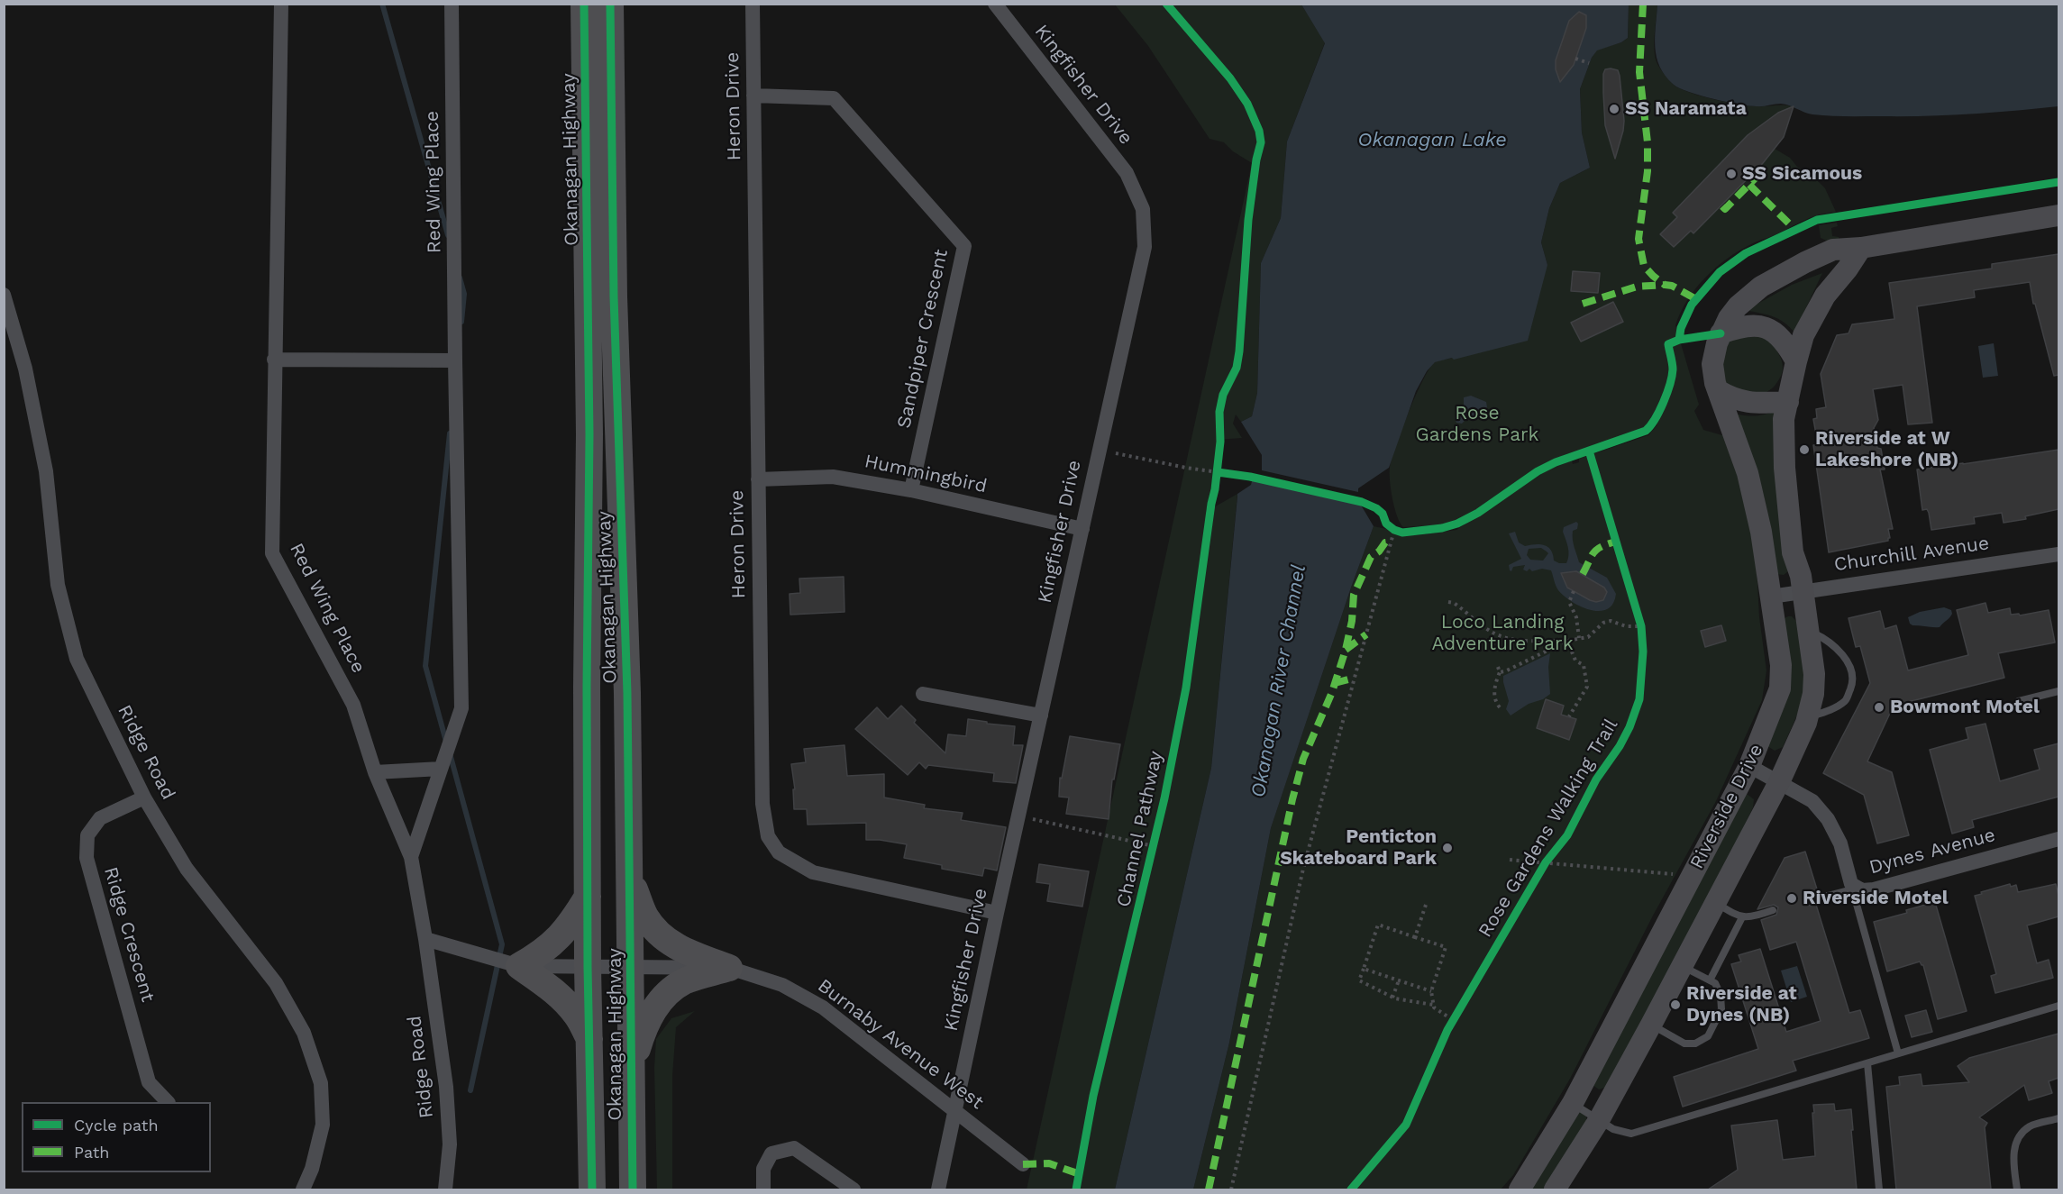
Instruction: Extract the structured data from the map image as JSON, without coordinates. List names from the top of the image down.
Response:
{
  "streets": {
    "highway": ["Okanagan Highway"],
    "street": [
      "Kingfisher Drive",
      "Heron Drive",
      "Red Wing Place",
      "Sandpiper Crescent",
      "Hummingbird",
      "Churchill Avenue",
      "Ridge Road",
      "Riverside Drive",
      "Dynes Avenue",
      "Ridge Crescent",
      "Burnaby Avenue West"
    ],
    "cycle path": ["Rose Gardens Walking Trail", "Channel Pathway"]
  },
  "crossings": [
    ["Kingfisher Drive", "Heron Drive"],
    ["Kingfisher Drive", "Hummingbird"],
    ["Kingfisher Drive", "Burnaby Avenue West"],
    ["Heron Drive", "Sandpiper Crescent"],
    ["Heron Drive", "Hummingbird"],
    ["Okanagan Highway", "Burnaby Avenue West"],
    ["Sandpiper Crescent", "Hummingbird"],
    ["Churchill Avenue", "Riverside Drive"],
    ["Ridge Road", "Ridge Crescent"],
    ["Ridge Road", "Burnaby Avenue West"],
    ["Riverside Drive", "Dynes Avenue"]
  ],
  "water": ["Okanagan Lake", "Okanagan River Channel"],
  "parks": ["Rose Gardens Park", "Loco Landing Adventure Park"],
  "places": [
    "SS Naramata",
    "SS Sicamous",
    "Riverside at W Lakeshore (NB)",
    "Bowmont Motel",
    "Penticton Skateboard Park",
    "Riverside Motel",
    "Riverside at Dynes (NB)"
  ],
  "legend": ["Cycle path", "Path"]
}
